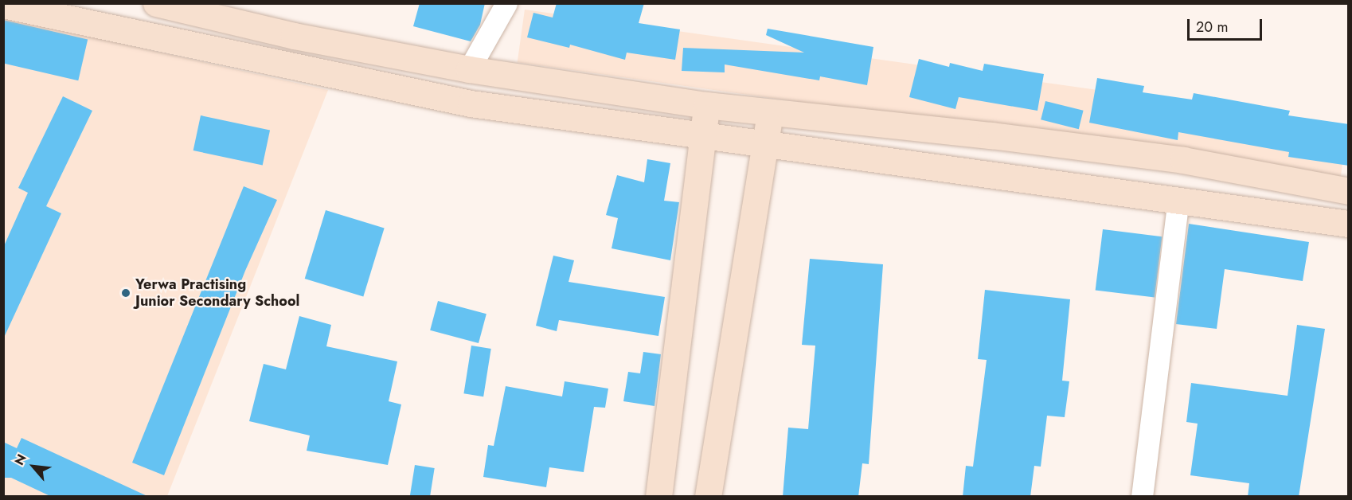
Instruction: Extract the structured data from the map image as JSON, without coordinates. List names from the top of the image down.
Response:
{
  "places": ["Yerwa Practising Junior Secondary School"],
  "scale_bar": "20 m",
  "north": "top left"
}
